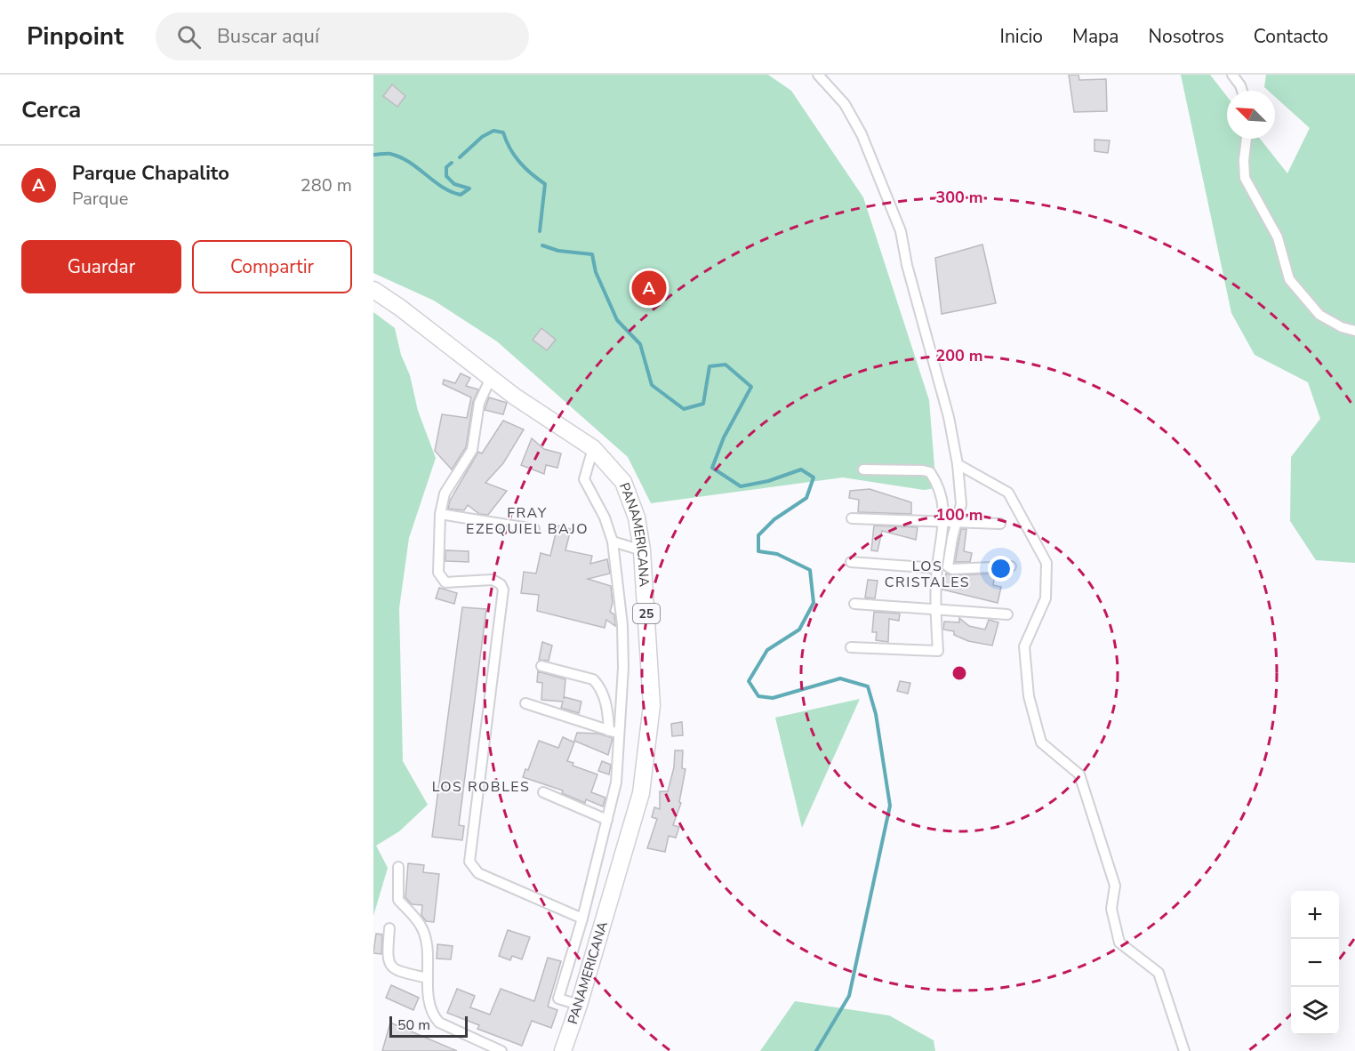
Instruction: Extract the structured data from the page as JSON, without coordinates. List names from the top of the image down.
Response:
{
  "streets": {
    "main road": ["PANAMERICANA", "25"]
  },
  "districts": ["FRAY EZEQUIEL BAJO", "LOS CRISTALES", "LOS ROBLES"],
  "scale_bar": "50 m",
  "north": "top left",
  "page": {
    "header": "Pinpoint",
    "search": "Buscar aquí",
    "nav": [
      "Inicio",
      "Mapa",
      "Nosotros",
      "Contacto"
    ],
    "heading": "Cerca",
    "list": [
      {
        "mark": "A",
        "name": "Parque Chapalito",
        "note": "Parque",
        "value": "280 m"
      }
    ],
    "buttons": ["Guardar", "Compartir"],
    "pins": "A",
    "map_buttons": ["+", "−"],
    "scale": "50 m"
  },
  "rings": ["300 m", "200 m", "100 m"]
}
